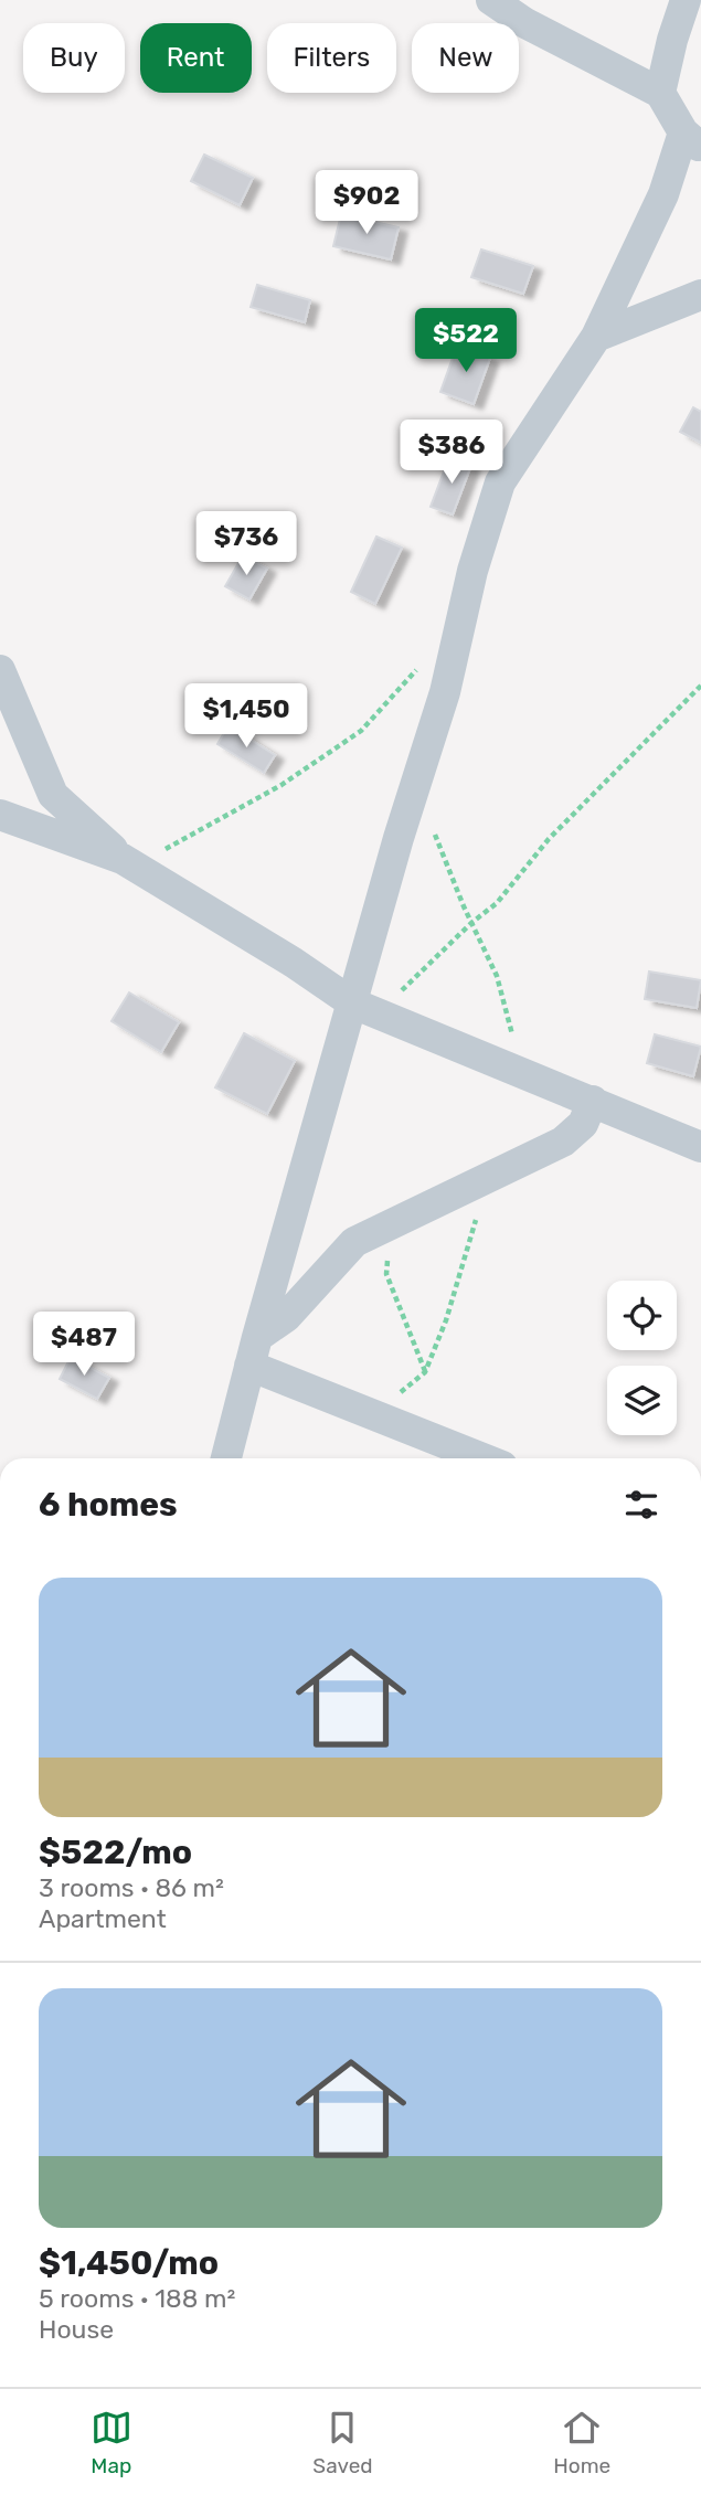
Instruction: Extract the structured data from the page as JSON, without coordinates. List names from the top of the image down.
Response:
{
  "page": {
    "chip": [
      "Buy",
      "Rent",
      "Filters",
      "New"
    ],
    "price": [
      "$902",
      "$522",
      "$386",
      "$736",
      "$1,450",
      "$487"
    ],
    "heading": "6 homes",
    "list": [
      {
        "name": "$522/mo",
        "note": "3 rooms · 86 m² · Apartment"
      },
      {
        "name": "$1,450/mo",
        "note": "5 rooms · 188 m² · House"
      }
    ],
    "tabs": ["Map", "Saved", "Home"]
  }
}
